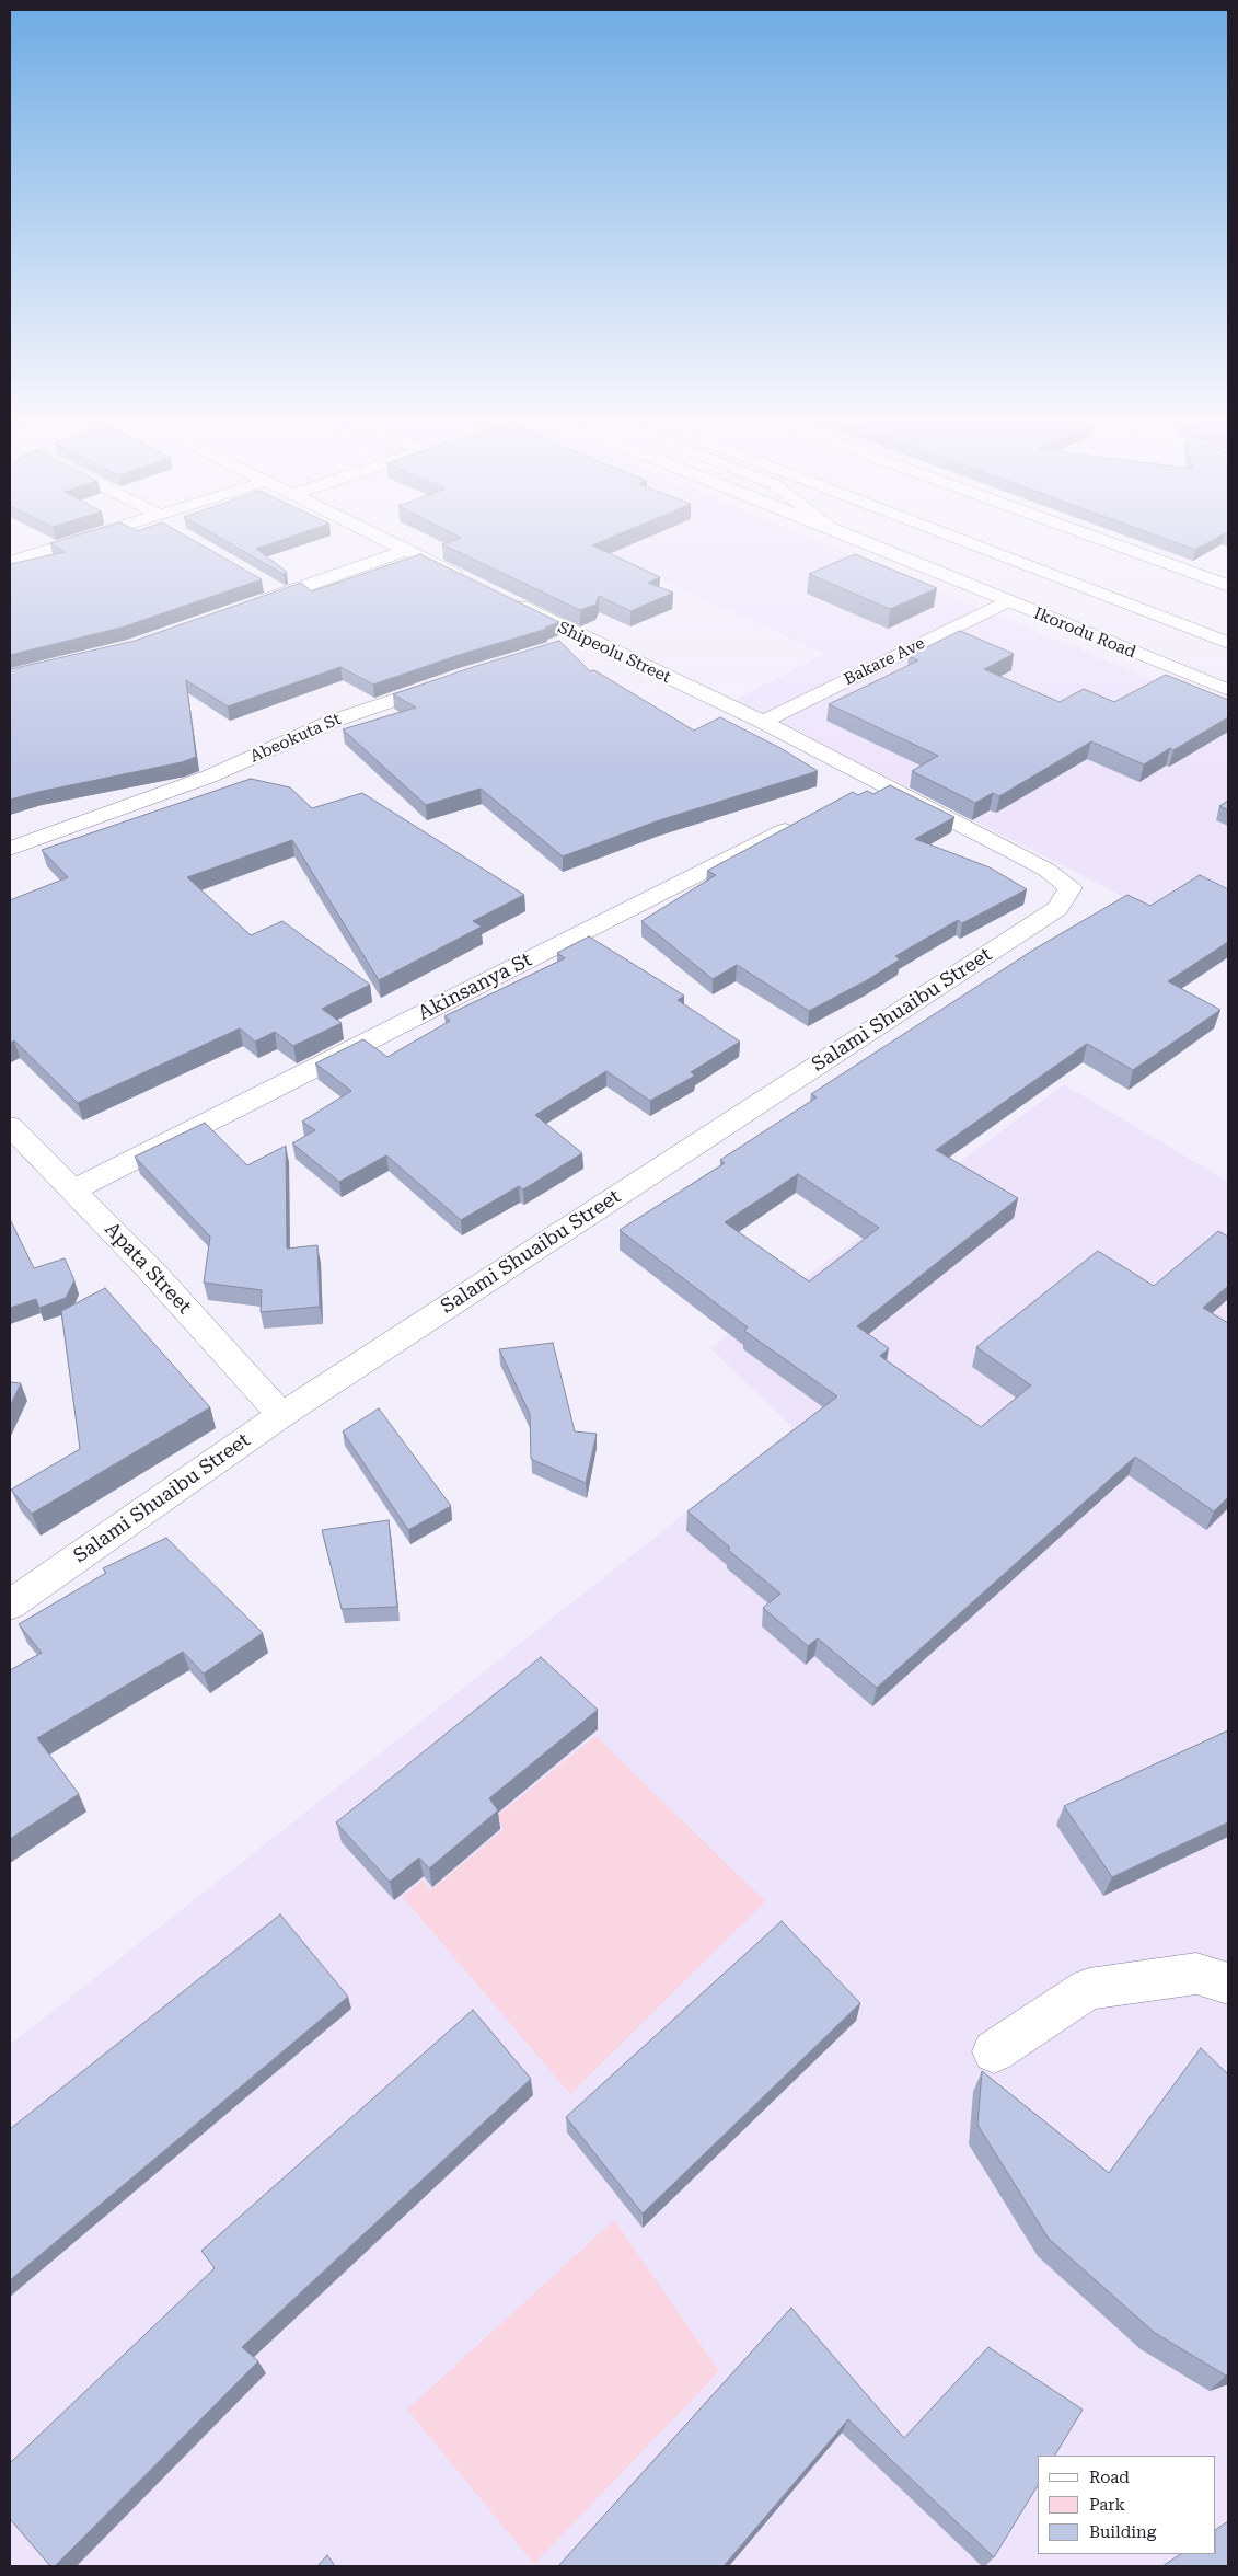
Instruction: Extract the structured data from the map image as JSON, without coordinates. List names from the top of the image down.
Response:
{
  "streets": {
    "main road": [
      "Ikorodu Road",
      "Shipeolu Street",
      "Bakare Ave",
      "Abeokuta St",
      "Akinsanya St",
      "Salami Shuaibu Street",
      "Apata Street"
    ]
  },
  "crossings": [
    ["Ikorodu Road", "Bakare Ave"],
    ["Shipeolu Street", "Bakare Ave"],
    ["Shipeolu Street", "Salami Shuaibu Street"],
    ["Akinsanya St", "Apata Street"],
    ["Salami Shuaibu Street", "Apata Street"]
  ],
  "legend": ["Road", "Park", "Building"]
}
